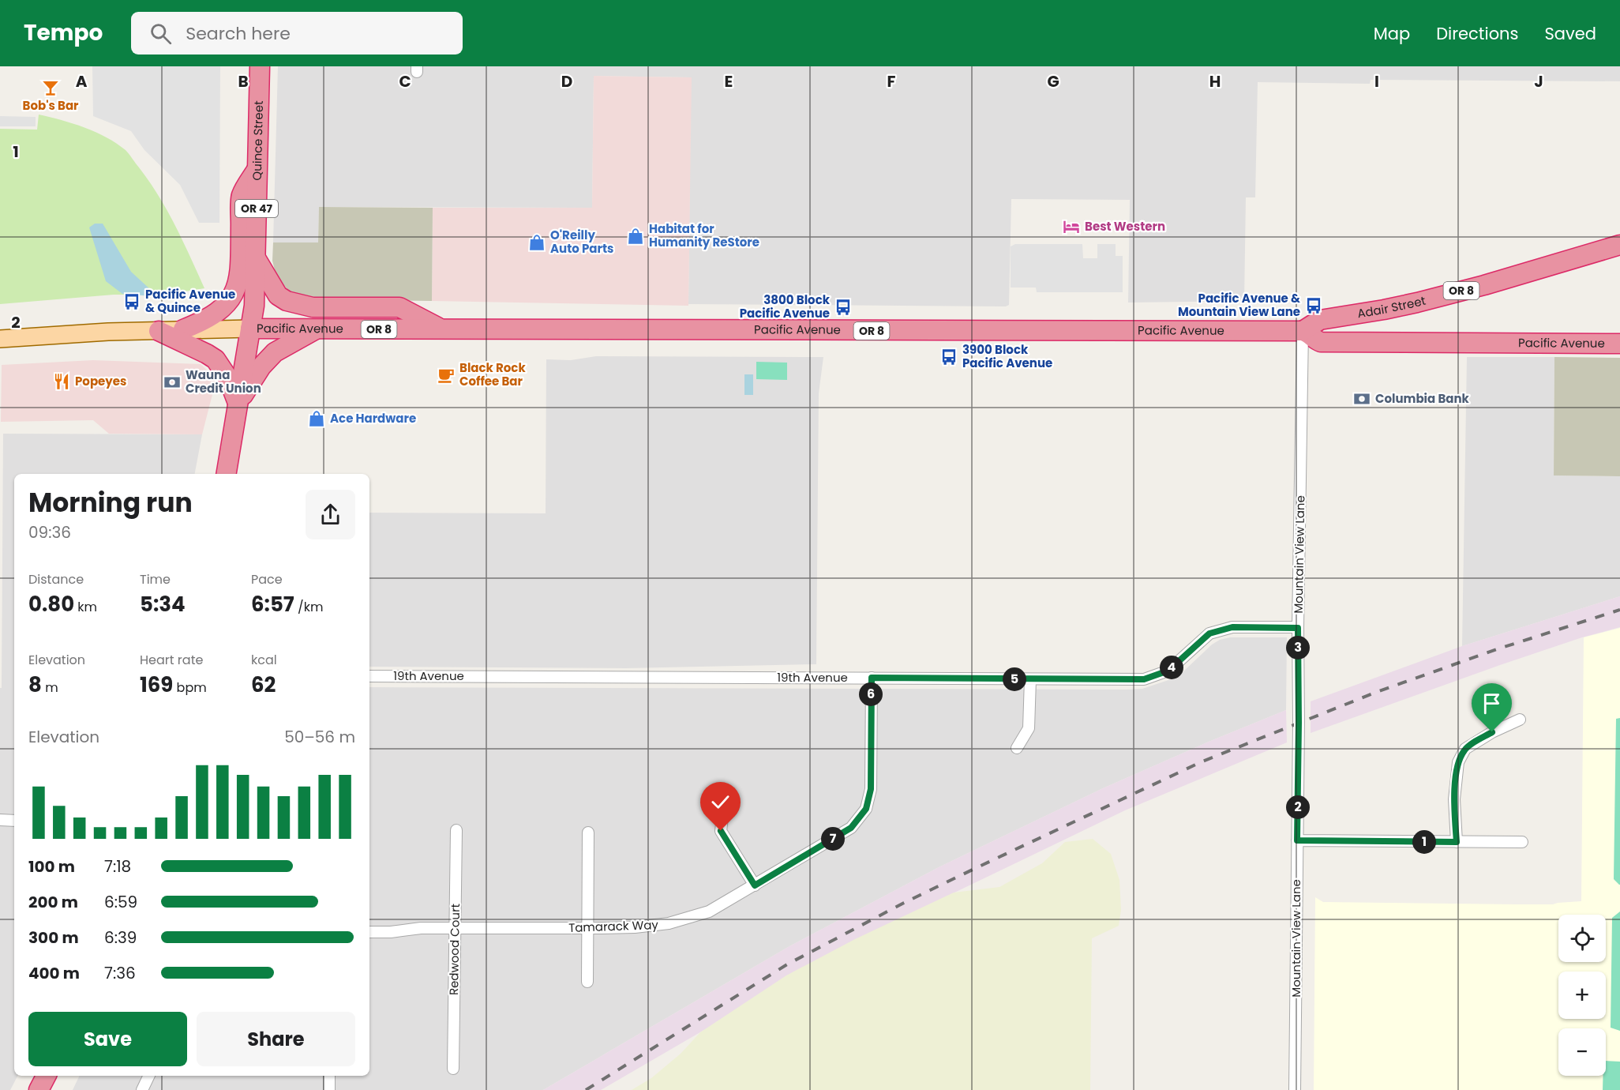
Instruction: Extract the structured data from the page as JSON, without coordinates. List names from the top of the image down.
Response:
{
  "streets": {
    "highway": [
      "Quince Street",
      "OR 47",
      "OR 8",
      "Adair Street",
      "Pacific Avenue"
    ],
    "street": [
      "Mountain View Lane",
      "19th Avenue",
      "Tamarack Way",
      "Redwood Court"
    ]
  },
  "crossings": [
    ["Quince Street", "OR 47"],
    ["Quince Street", "Pacific Avenue"],
    ["OR 47", "Pacific Avenue"],
    ["Adair Street", "Pacific Avenue"],
    ["Adair Street", "Mountain View Lane"],
    ["Pacific Avenue", "Mountain View Lane"],
    ["Mountain View Lane", "19th Avenue"],
    ["19th Avenue", "Tamarack Way"],
    ["Tamarack Way", "Redwood Court"]
  ],
  "places": {
    "bar": ["Bob's Bar"],
    "hotel": ["Best Western"],
    "shop": ["Habitat for Humanity ReStore", "O'Reilly Auto Parts", "Ace Hardware"],
    "bus stop": [
      "Pacific Avenue & Quince",
      "Pacific Avenue & Mountain View Lane",
      "3800 Block Pacific Avenue",
      "3900 Block Pacific Avenue"
    ],
    "cafe": ["Black Rock Coffee Bar"],
    "restaurant": ["Popeyes"],
    "bank": ["Wauna Credit Union", "Columbia Bank"]
  },
  "page": {
    "header": "Tempo",
    "search": "Search here",
    "nav": ["Map", "Directions", "Saved"],
    "heading": ["Morning run", "09:36"],
    "stats": [
      ["Distance", "0.80 km"],
      ["Time", "5:34"],
      ["Pace", "6:57 /km"],
      ["Elevation", "8 m"],
      ["Heart rate", "169 bpm"],
      ["kcal", "62"]
    ],
    "pins": [
      "3",
      "4",
      "5",
      "6",
      "2",
      "7",
      "1"
    ],
    "chart": ["Elevation", "50–56 m"],
    "list": [
      {
        "name": "100 m",
        "note": "7:18"
      },
      {
        "name": "200 m",
        "note": "6:59"
      },
      {
        "name": "300 m",
        "note": "6:39"
      },
      {
        "name": "400 m",
        "note": "7:36"
      }
    ],
    "map_buttons": ["+", "−"],
    "buttons": ["Save", "Share"]
  },
  "grid": {
    "columns": [
      "A",
      "B",
      "C",
      "D",
      "E",
      "F",
      "G",
      "H",
      "I",
      "J"
    ],
    "rows": ["1", "2"]
  }
}
